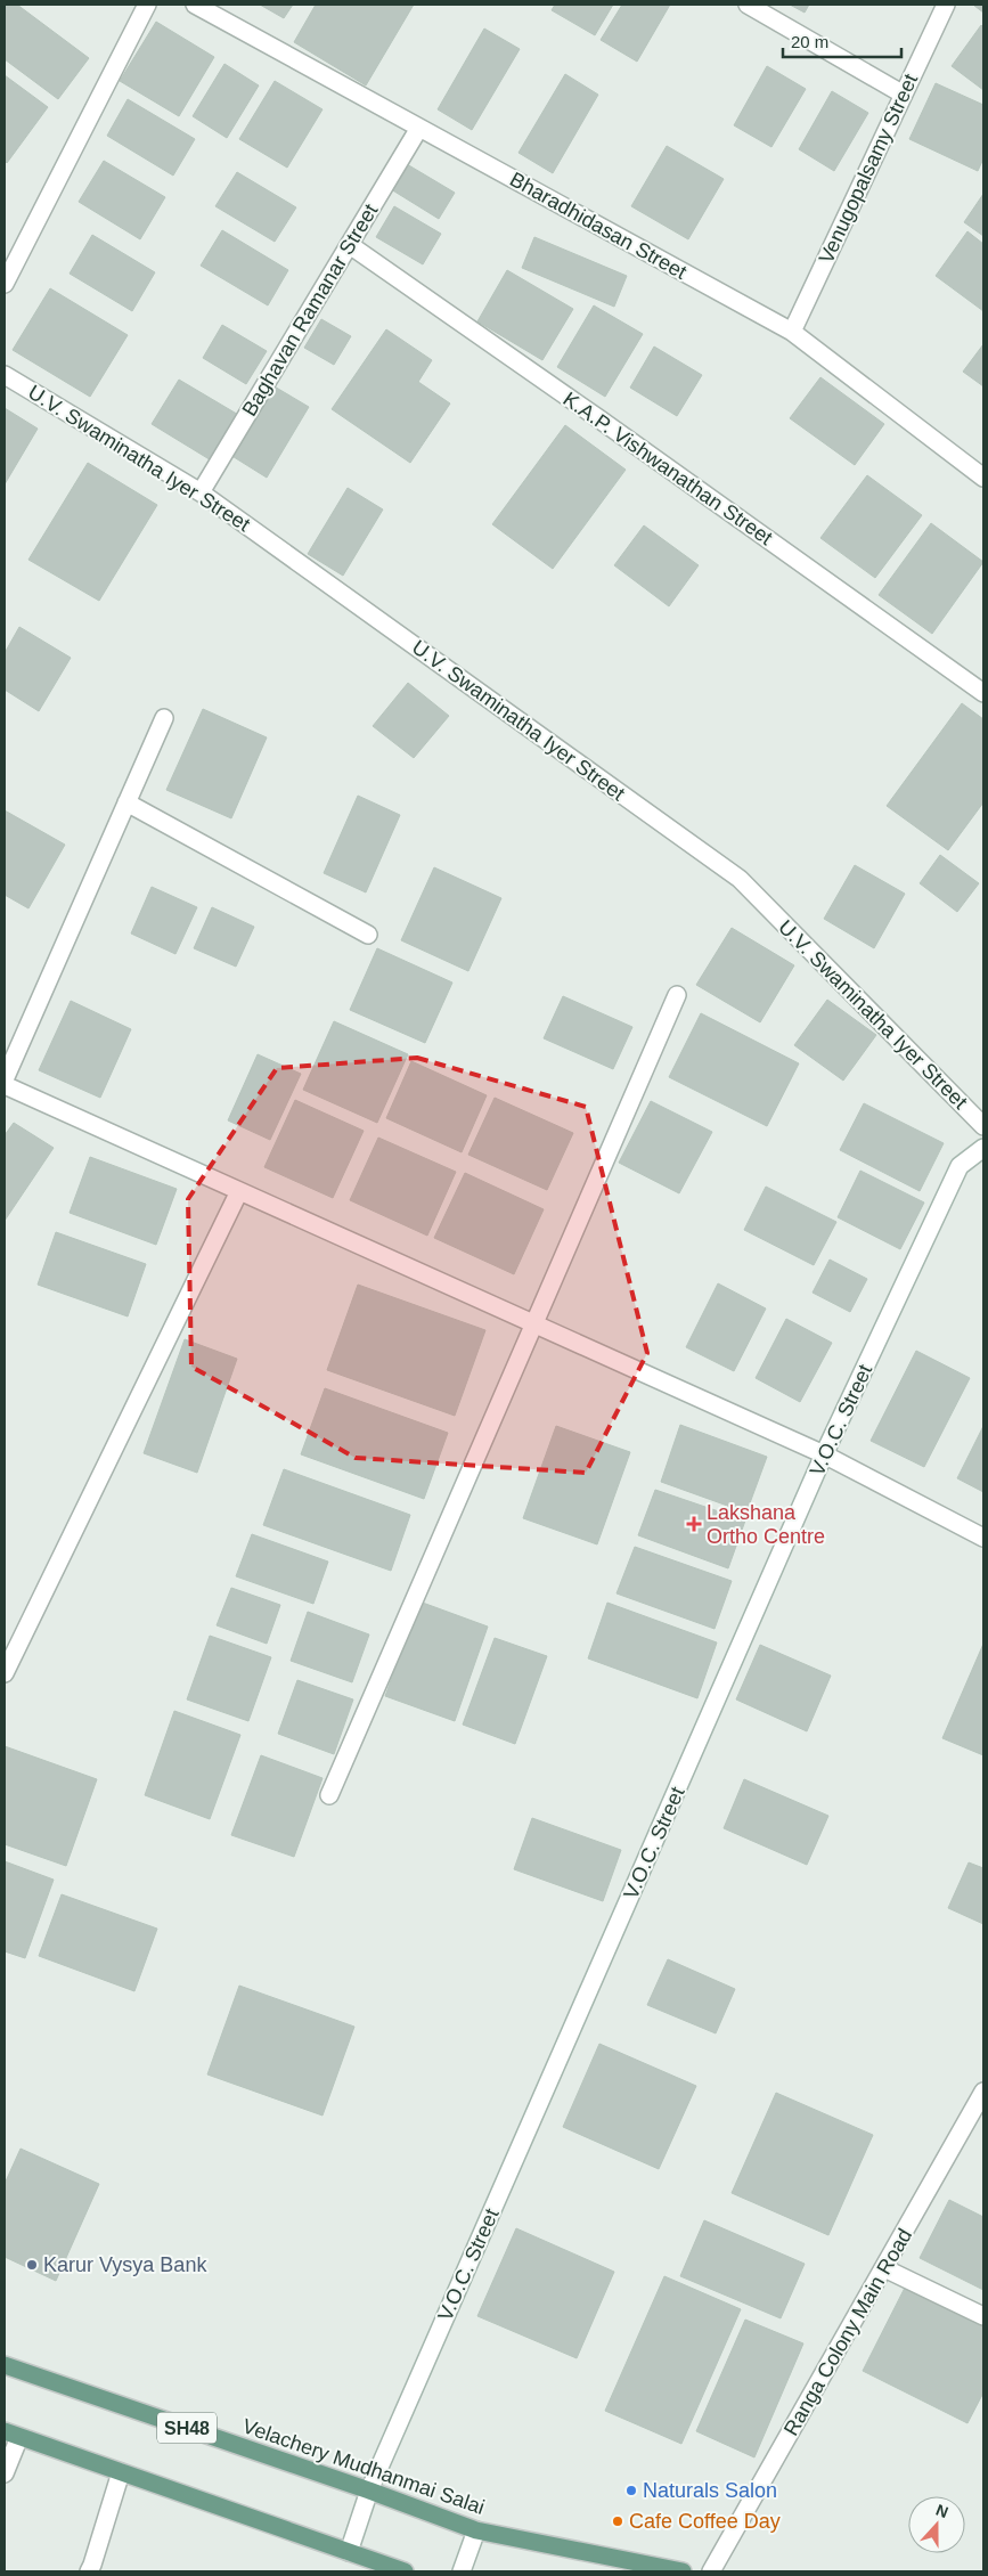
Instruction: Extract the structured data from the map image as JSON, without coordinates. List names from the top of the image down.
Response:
{
  "streets": {
    "main road": ["SH48", "Velachery Mudhanmai Salai"],
    "street": [
      "Venugopalsamy Street",
      "Bharadhidasan Street",
      "Baghavan Ramanar Street",
      "U.V. Swaminatha Iyer Street",
      "K.A.P. Vishwanathan Street",
      "V.O.C. Street",
      "Ranga Colony Main Road"
    ]
  },
  "crossings": [
    ["Venugopalsamy Street", "Bharadhidasan Street"],
    ["Bharadhidasan Street", "Baghavan Ramanar Street"],
    ["Baghavan Ramanar Street", "U.V. Swaminatha Iyer Street"],
    ["Baghavan Ramanar Street", "K.A.P. Vishwanathan Street"],
    ["V.O.C. Street", "Velachery Mudhanmai Salai"]
  ],
  "places": {
    "health": ["Lakshana Ortho Centre"],
    "other": ["Karur Vysya Bank", "Naturals Salon", "Cafe Coffee Day"]
  },
  "scale_bar": "20 m",
  "north": "top"
}
